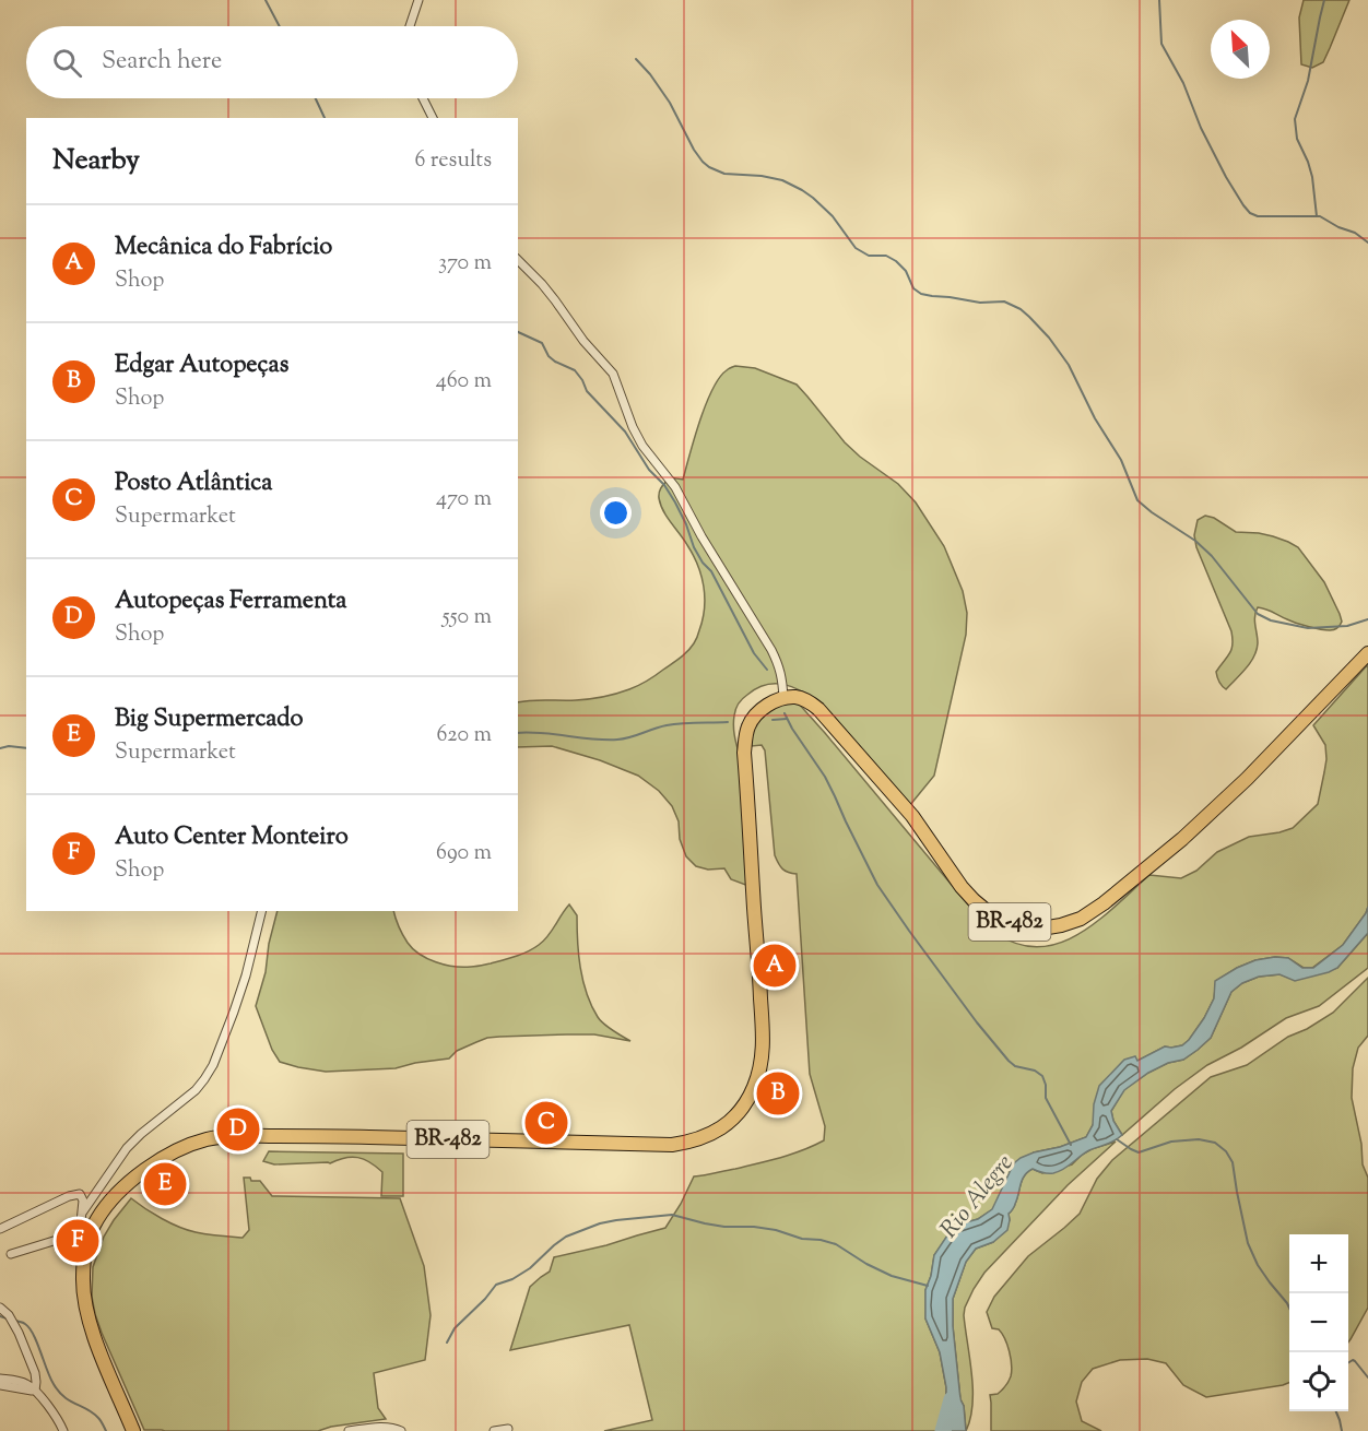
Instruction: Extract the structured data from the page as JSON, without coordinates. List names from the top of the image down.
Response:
{
  "streets": {
    "highway": ["BR-482"]
  },
  "water": ["Rio Alegre"],
  "north": "top left",
  "page": {
    "search": "Search here",
    "heading": ["Nearby", "6 results"],
    "list": [
      {
        "mark": "A",
        "name": "Mecânica do Fabrício",
        "note": "Shop",
        "value": "370 m"
      },
      {
        "mark": "B",
        "name": "Edgar Autopeças",
        "note": "Shop",
        "value": "460 m"
      },
      {
        "mark": "C",
        "name": "Posto Atlântica",
        "note": "Supermarket",
        "value": "470 m"
      },
      {
        "mark": "D",
        "name": "Autopeças Ferramenta",
        "note": "Shop",
        "value": "550 m"
      },
      {
        "mark": "E",
        "name": "Big Supermercado",
        "note": "Supermarket",
        "value": "620 m"
      },
      {
        "mark": "F",
        "name": "Auto Center Monteiro",
        "note": "Shop",
        "value": "690 m"
      }
    ],
    "pins": [
      "A",
      "B",
      "C",
      "D",
      "E",
      "F"
    ],
    "map_buttons": ["+", "−"]
  }
}
